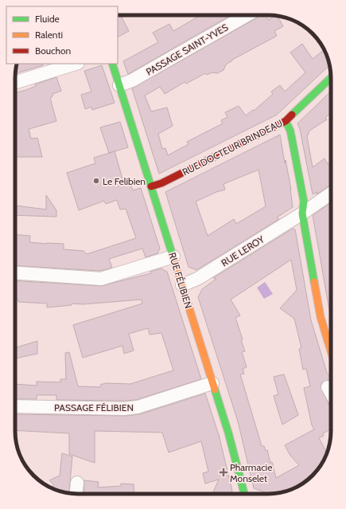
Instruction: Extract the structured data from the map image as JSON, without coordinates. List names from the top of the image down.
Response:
{
  "streets": {
    "street": [
      "PASSAGE SAINT-YVES",
      "RUE DOCTEUR BRINDEAU",
      "RUE LEROY",
      "RUE FÉLIBIEN",
      "PASSAGE FÉLIBIEN"
    ]
  },
  "crossings": [
    ["PASSAGE SAINT-YVES", "RUE FÉLIBIEN"],
    ["RUE DOCTEUR BRINDEAU", "RUE FÉLIBIEN"],
    ["RUE LEROY", "RUE FÉLIBIEN"],
    ["RUE FÉLIBIEN", "PASSAGE FÉLIBIEN"]
  ],
  "places": {
    "other": ["Le Felibien"],
    "health": ["Pharmacie Monselet"]
  },
  "legend": ["Fluide", "Ralenti", "Bouchon"]
}
